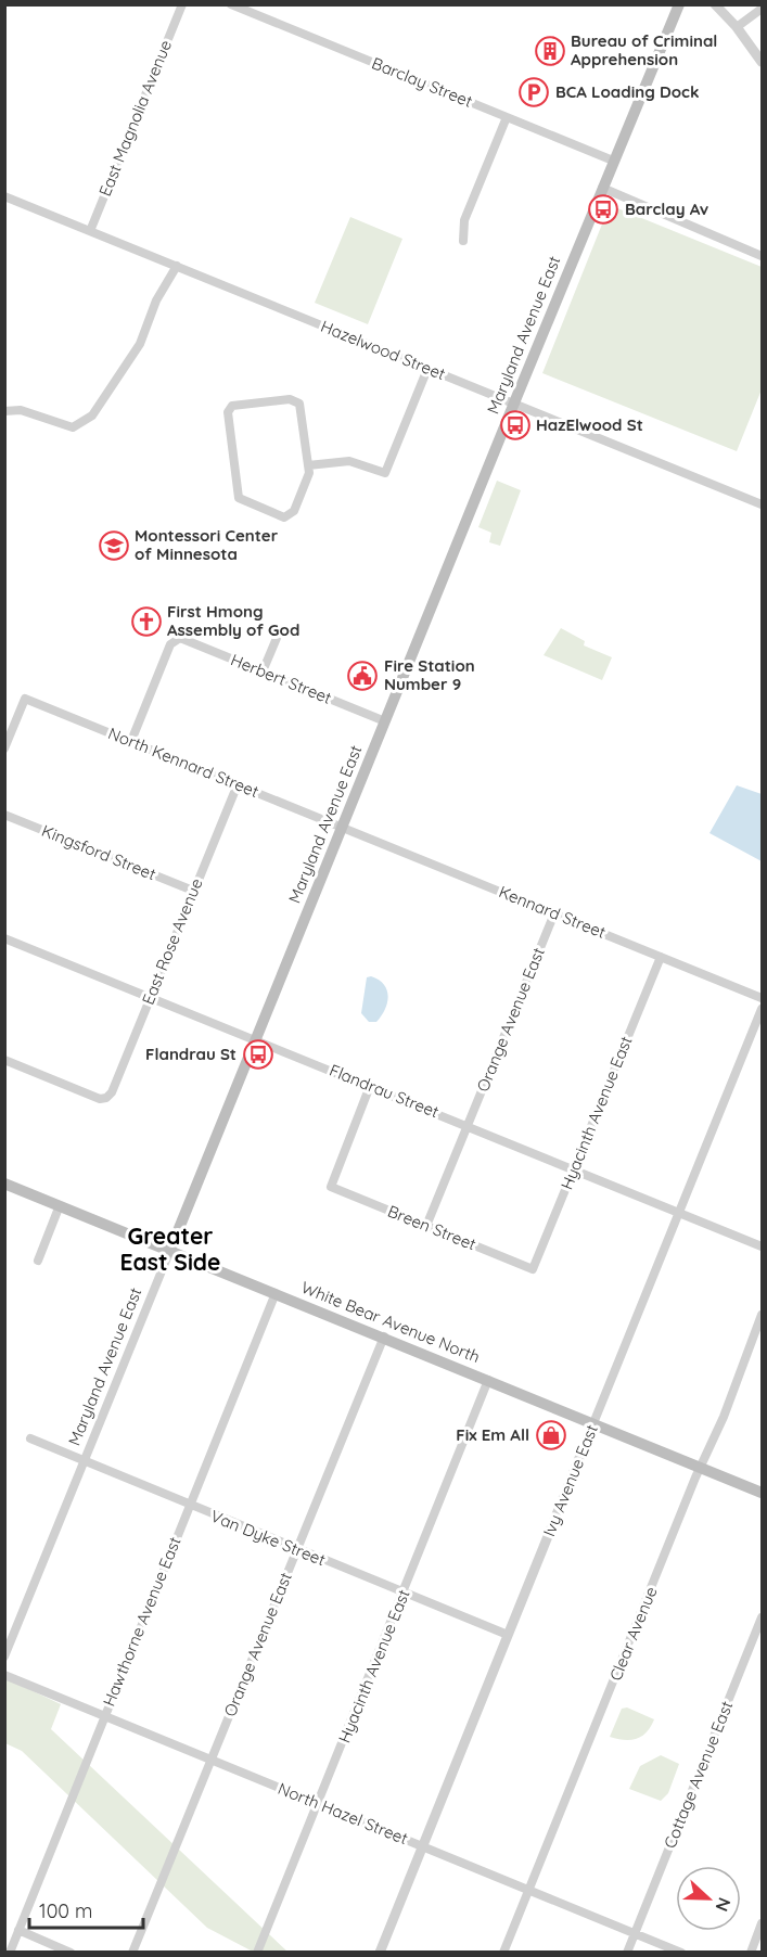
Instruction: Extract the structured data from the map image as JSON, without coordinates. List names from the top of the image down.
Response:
{
  "streets": {
    "main road": ["Maryland Avenue East", "White Bear Avenue North"],
    "street": [
      "Barclay Street",
      "East Magnolia Avenue",
      "Hazelwood Street",
      "Herbert Street",
      "North Kennard Street",
      "Kingsford Street",
      "Kennard Street",
      "East Rose Avenue",
      "Orange Avenue East",
      "Flandrau Street",
      "Hyacinth Avenue East",
      "Breen Street",
      "Ivy Avenue East",
      "Van Dyke Street",
      "Hawthorne Avenue East",
      "Clear Avenue",
      "Cottage Avenue East",
      "North Hazel Street"
    ]
  },
  "crossings": [
    ["Barclay Street", "Maryland Avenue East"],
    ["East Magnolia Avenue", "Hazelwood Street"],
    ["Maryland Avenue East", "Hazelwood Street"],
    ["Maryland Avenue East", "Herbert Street"],
    ["Maryland Avenue East", "North Kennard Street"],
    ["Maryland Avenue East", "Kennard Street"],
    ["Maryland Avenue East", "Flandrau Street"],
    ["Maryland Avenue East", "White Bear Avenue North"],
    ["Maryland Avenue East", "Van Dyke Street"],
    ["Herbert Street", "North Kennard Street"],
    ["North Kennard Street", "Kennard Street"],
    ["North Kennard Street", "East Rose Avenue"],
    ["Kingsford Street", "East Rose Avenue"],
    ["Kennard Street", "Orange Avenue East"],
    ["Kennard Street", "Hyacinth Avenue East"],
    ["East Rose Avenue", "Flandrau Street"],
    ["Orange Avenue East", "Flandrau Street"],
    ["Orange Avenue East", "Breen Street"],
    ["Orange Avenue East", "White Bear Avenue North"],
    ["Orange Avenue East", "Van Dyke Street"],
    ["Orange Avenue East", "North Hazel Street"],
    ["Flandrau Street", "Hyacinth Avenue East"],
    ["Flandrau Street", "Breen Street"],
    ["Flandrau Street", "Ivy Avenue East"],
    ["Hyacinth Avenue East", "Breen Street"],
    ["Hyacinth Avenue East", "White Bear Avenue North"],
    ["Hyacinth Avenue East", "Van Dyke Street"],
    ["Hyacinth Avenue East", "North Hazel Street"],
    ["White Bear Avenue North", "Ivy Avenue East"],
    ["White Bear Avenue North", "Hawthorne Avenue East"],
    ["White Bear Avenue North", "Clear Avenue"],
    ["Ivy Avenue East", "Van Dyke Street"],
    ["Ivy Avenue East", "North Hazel Street"],
    ["Van Dyke Street", "Hawthorne Avenue East"],
    ["Hawthorne Avenue East", "North Hazel Street"],
    ["Clear Avenue", "North Hazel Street"],
    ["Cottage Avenue East", "North Hazel Street"]
  ],
  "districts": ["Greater East Side"],
  "places": {
    "building": ["Bureau of Criminal Apprehension"],
    "parking": ["BCA Loading Dock"],
    "bus stop": ["Barclay Av", "HazElwood St", "Flandrau St"],
    "school or university": ["Montessori Center of Minnesota"],
    "church": ["First Hmong Assembly of God"],
    "public building": ["Fire Station Number 9"],
    "shop": ["Fix Em All"]
  },
  "scale_bar": "100 m",
  "north": "right"
}
